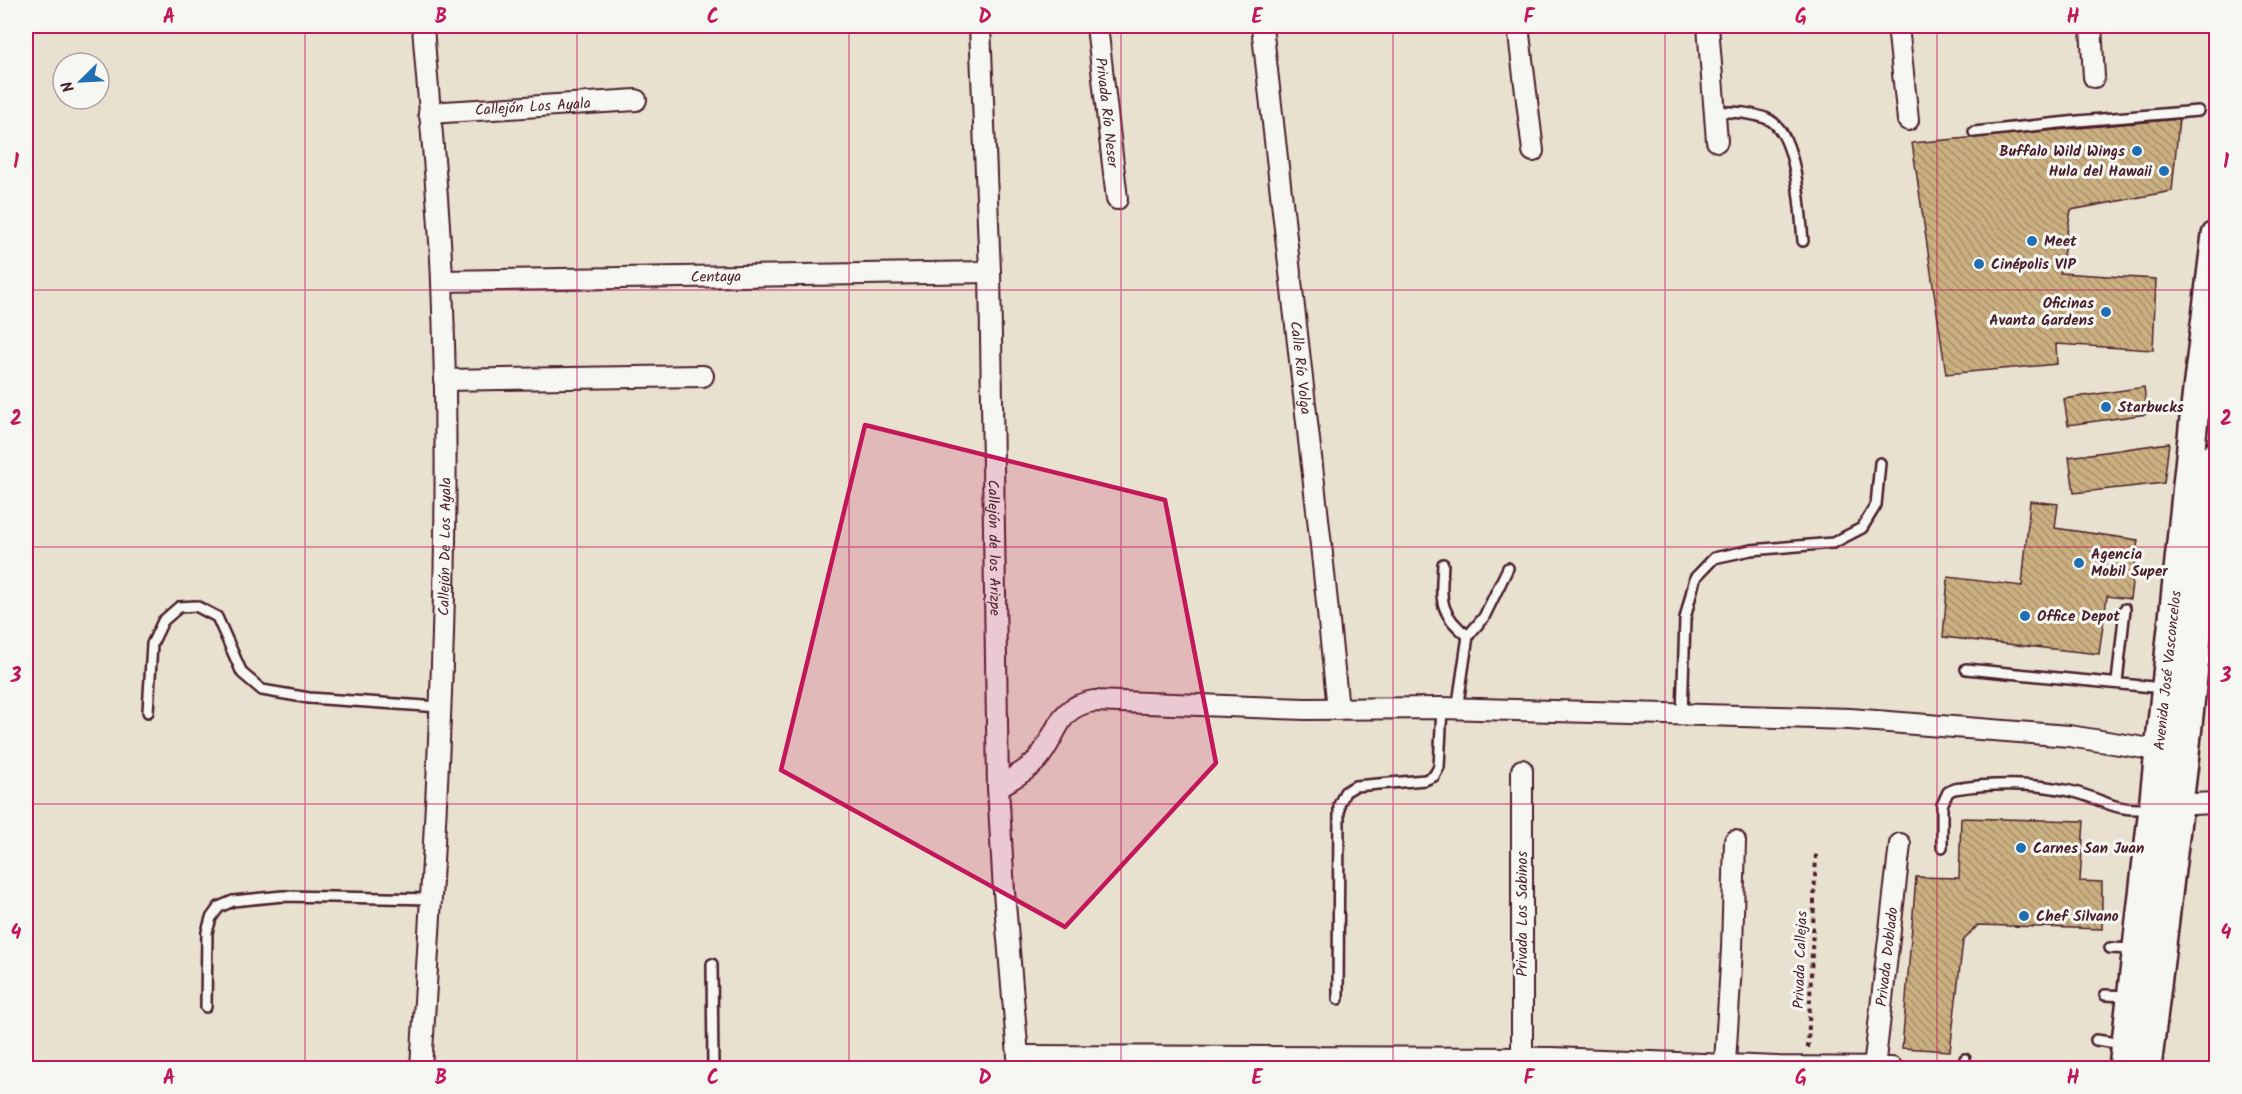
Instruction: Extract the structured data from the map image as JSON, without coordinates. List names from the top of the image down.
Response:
{
  "streets": {
    "main road": ["Avenida José Vasconcelos"],
    "street": [
      "Callejón Los Ayala",
      "Privada Río Neser",
      "Centaya",
      "Calle Río Volga",
      "Callejón De Los Ayala",
      "Callejón de los Arizpe",
      "Privada Los Sabinos",
      "Privada Doblado"
    ],
    "path": ["Privada Callejas"]
  },
  "crossings": [
    ["Callejón Los Ayala", "Callejón De Los Ayala"],
    ["Centaya", "Callejón De Los Ayala"],
    ["Centaya", "Callejón de los Arizpe"]
  ],
  "places": [
    "Buffalo Wild Wings",
    "Hula del Hawaii",
    "Meet",
    "Cinépolis VIP",
    "Oficinas Avanta Gardens",
    "Starbucks",
    "Agencia Mobil Super",
    "Office Depot",
    "Carnes San Juan",
    "Chef Silvano"
  ],
  "north": "bottom left",
  "grid": {
    "columns": [
      "A",
      "B",
      "C",
      "D",
      "E",
      "F",
      "G",
      "H"
    ],
    "rows": [
      "1",
      "2",
      "3",
      "4"
    ]
  }
}
